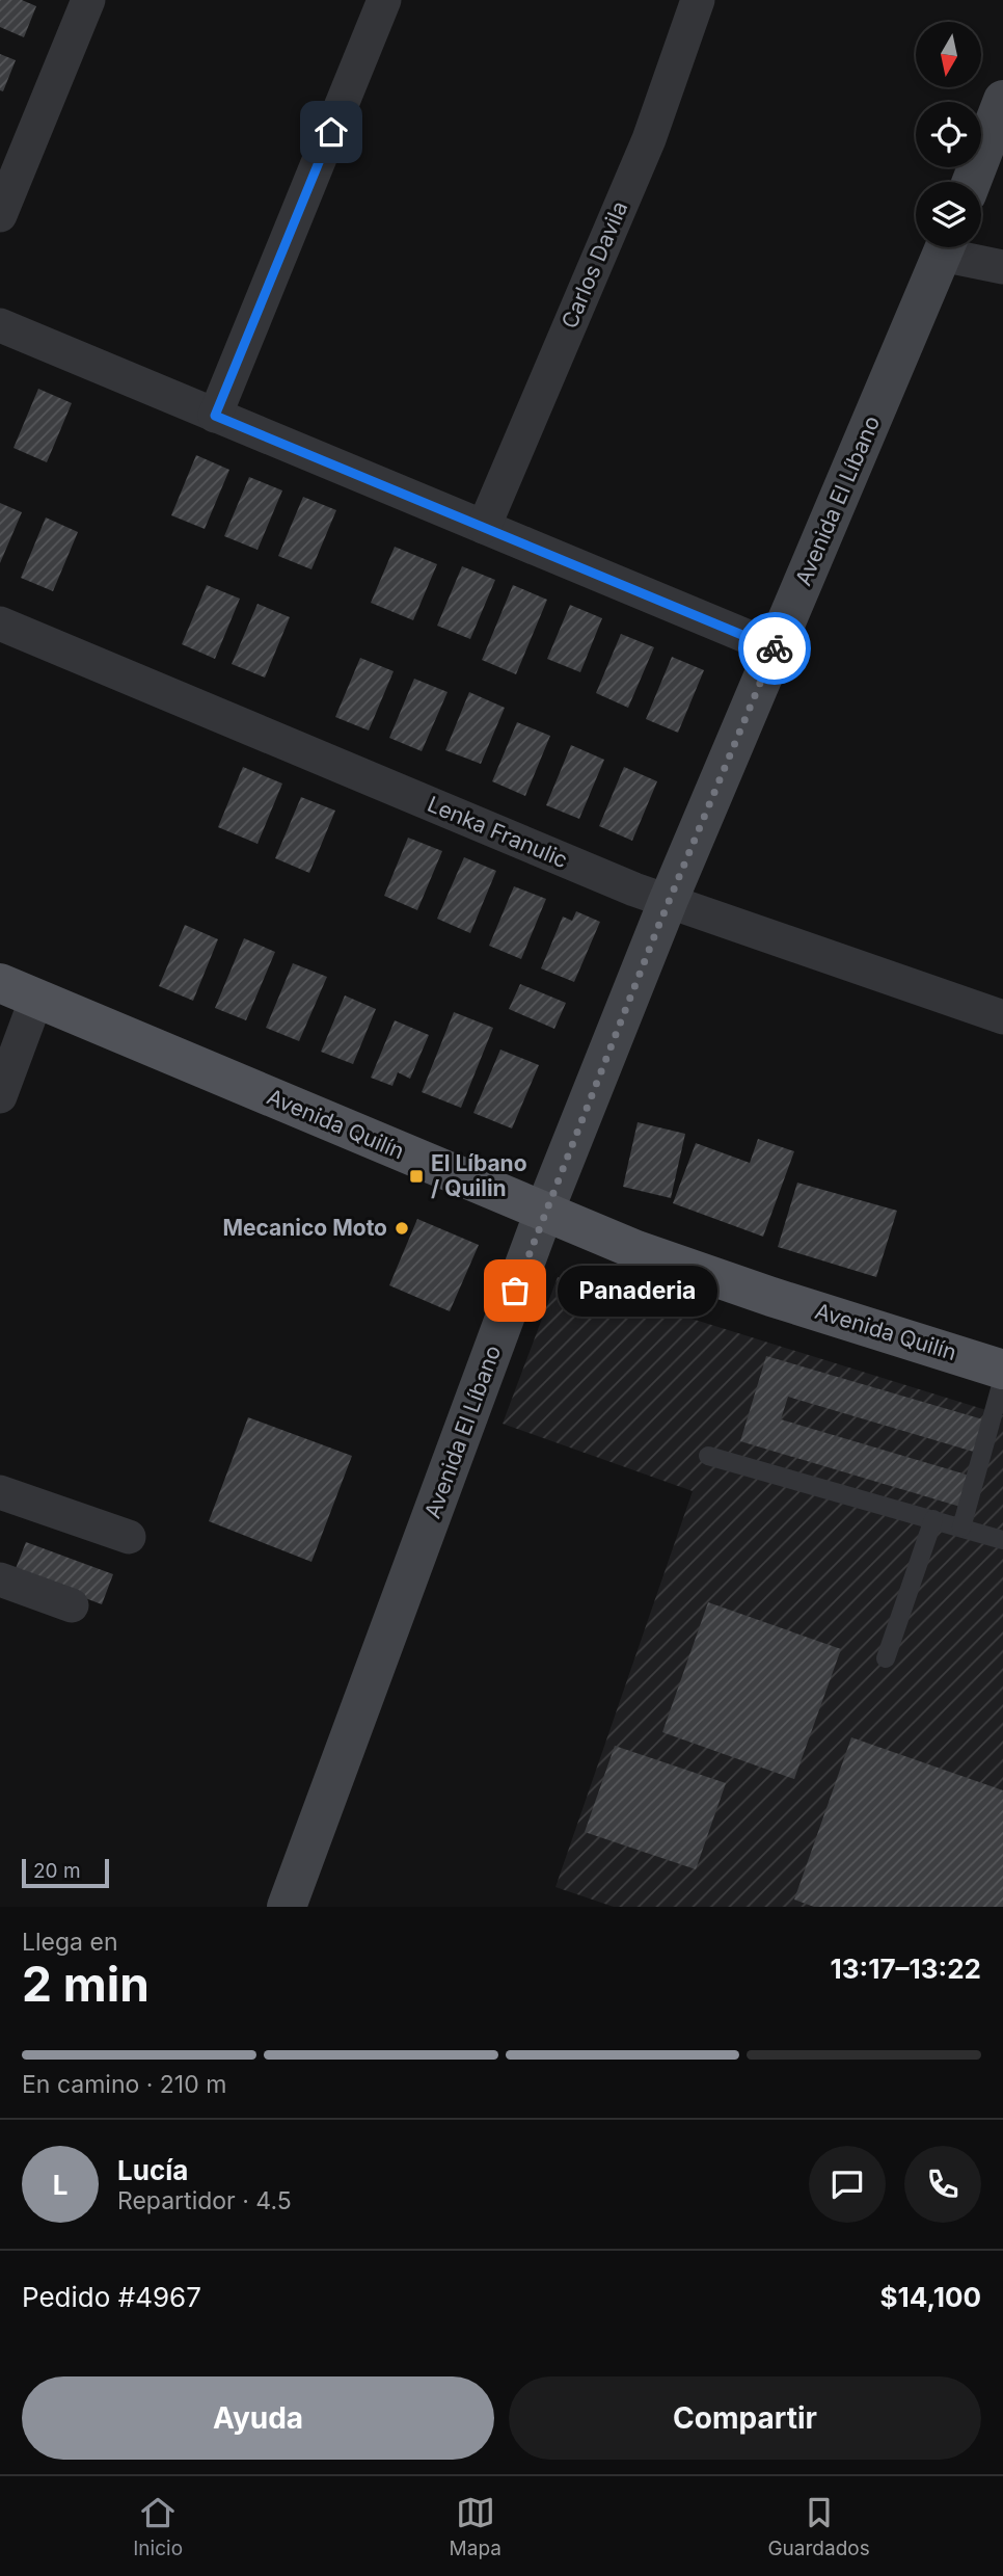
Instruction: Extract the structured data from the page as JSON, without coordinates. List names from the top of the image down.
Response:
{
  "streets": {
    "main road": ["Avenida El Líbano", "Avenida Quilín"],
    "street": ["Carlos Davila", "Lenka Franulic"]
  },
  "crossings": [
    ["Avenida El Líbano", "Lenka Franulic"],
    ["Avenida El Líbano", "Avenida Quilín"]
  ],
  "places": {
    "transit": ["El Líbano / Quilin"],
    "other": ["Mecanico Moto", "Panaderia"]
  },
  "scale_bar": "20 m",
  "north": "bottom",
  "page": {
    "bubble": "Panaderia",
    "scale": "20 m",
    "heading": ["2 min", "Llega en", "13:17–13:22"],
    "panel": [
      "Lucía",
      "Repartidor · 4.5",
      "Pedido #4967",
      "$14,100"
    ],
    "bar": "En camino · 210 m",
    "round": "L",
    "buttons": ["Ayuda", "Compartir"],
    "tabs": ["Inicio", "Mapa", "Guardados"]
  }
}
